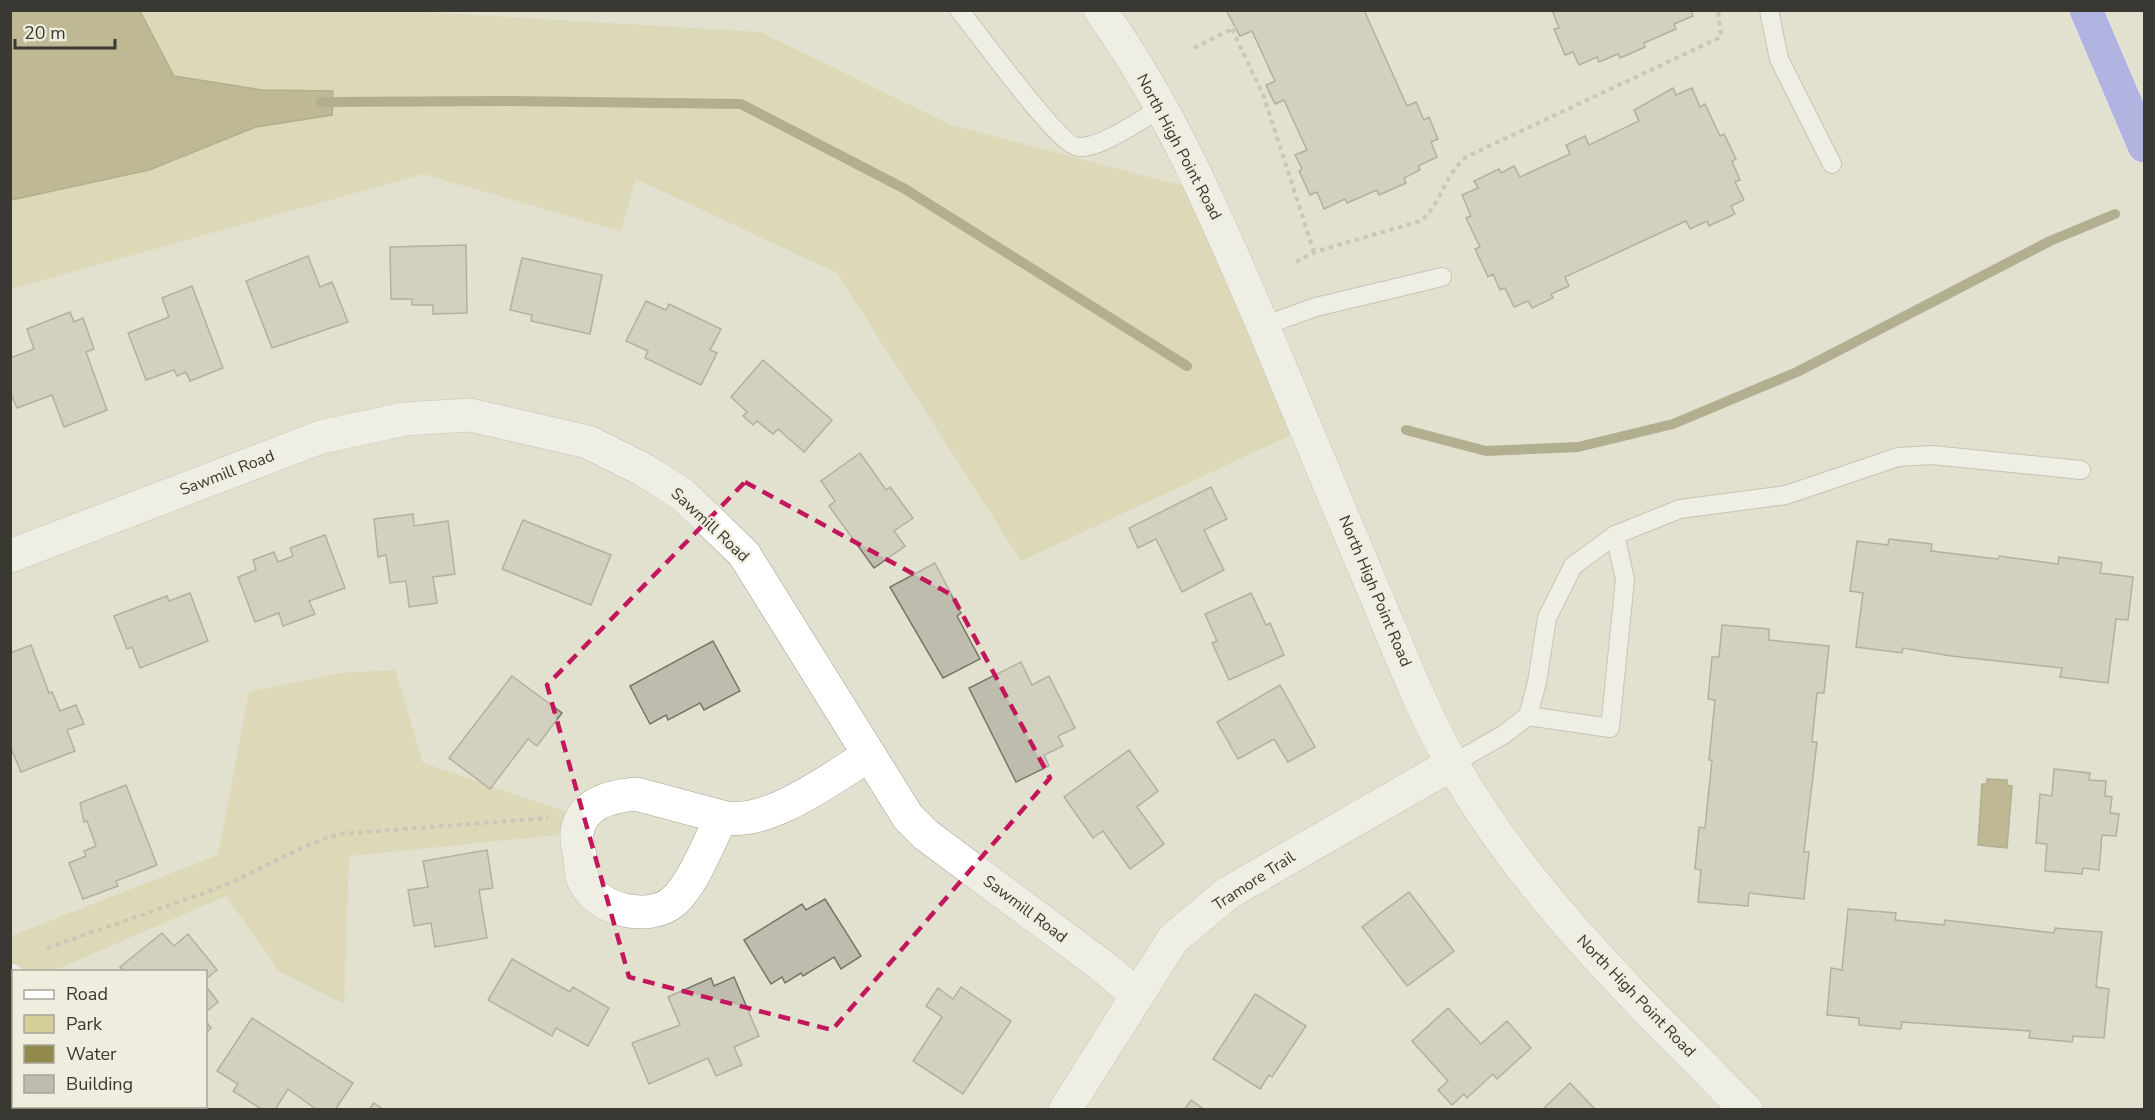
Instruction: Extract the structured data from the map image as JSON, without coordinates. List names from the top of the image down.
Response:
{
  "streets": {
    "street": ["North High Point Road", "Sawmill Road", "Tramore Trail"]
  },
  "crossings": [
    ["North High Point Road", "Tramore Trail"],
    ["Sawmill Road", "Tramore Trail"]
  ],
  "legend": [
    "Road",
    "Park",
    "Water",
    "Building"
  ],
  "scale_bar": "20 m"
}
